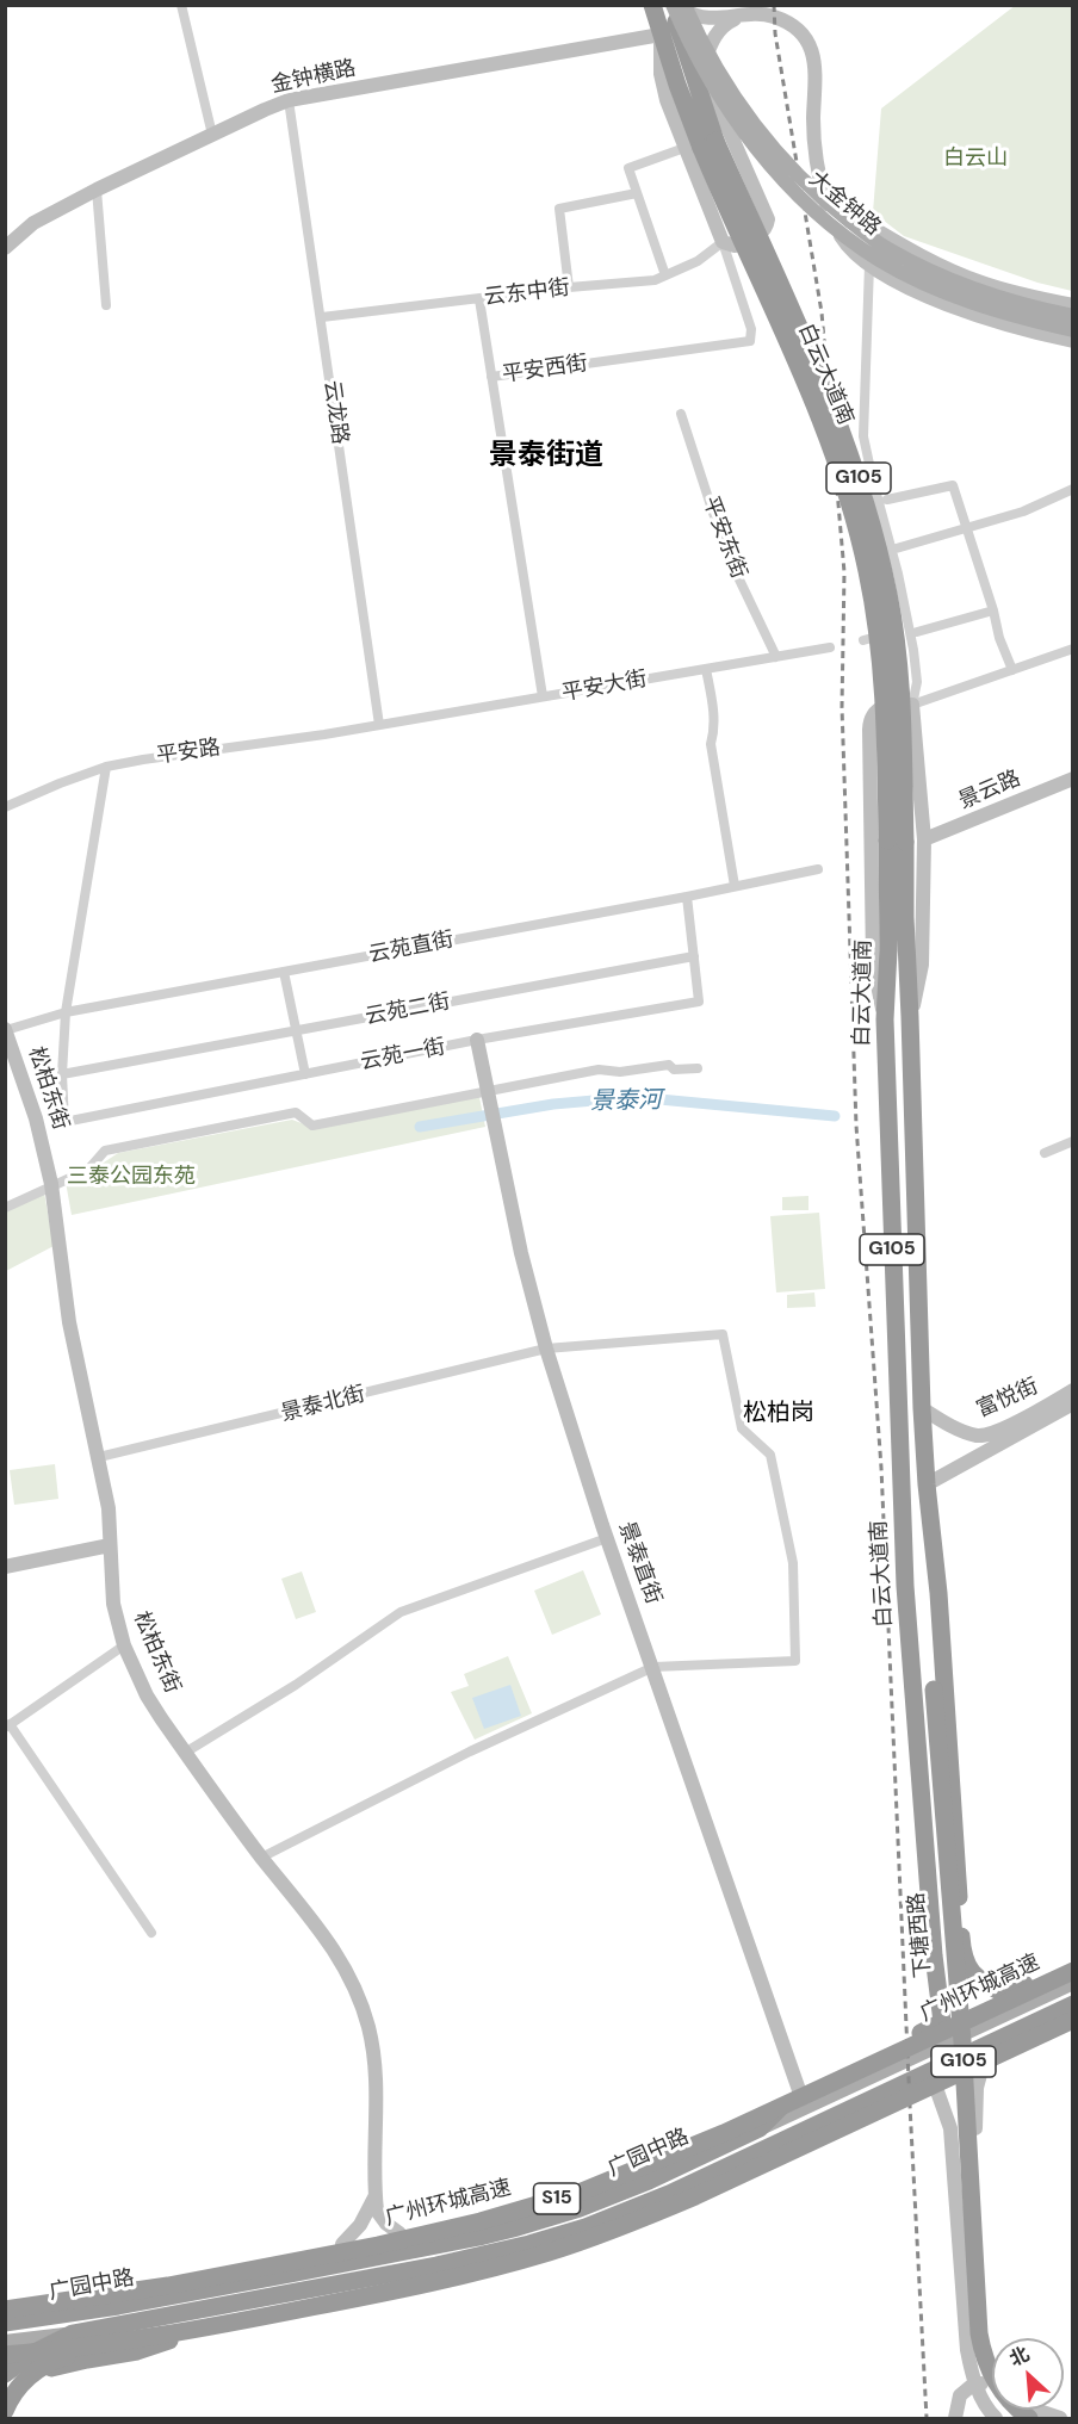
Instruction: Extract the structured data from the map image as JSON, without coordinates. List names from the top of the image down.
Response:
{
  "streets": {
    "highway": [
      "白云大道南",
      "G105",
      "下塘西路",
      "广州环城高速",
      "广园中路",
      "S15"
    ],
    "main road": ["大金钟路"],
    "street": [
      "金钟横路",
      "云东中街",
      "平安西街",
      "云龙路",
      "平安东街",
      "平安大街",
      "平安路",
      "景云路",
      "云苑直街",
      "云苑二街",
      "云苑一街",
      "松柏东街",
      "富悦街",
      "景泰北街",
      "景泰直街"
    ]
  },
  "crossings": [
    ["金钟横路", "白云大道南"],
    ["金钟横路", "云龙路"],
    ["大金钟路", "白云大道南"],
    ["云东中街", "平安西街"],
    ["云东中街", "云龙路"],
    ["平安西街", "平安大街"],
    ["白云大道南", "富悦街"],
    ["白云大道南", "下塘西路"],
    ["云龙路", "平安大街"],
    ["云龙路", "平安路"],
    ["平安东街", "平安大街"],
    ["平安大街", "平安路"],
    ["云苑直街", "松柏东街"],
    ["云苑二街", "云苑一街"],
    ["云苑一街", "景泰直街"],
    ["松柏东街", "景泰北街"],
    ["富悦街", "下塘西路"],
    ["景泰北街", "景泰直街"]
  ],
  "districts": ["景泰街道", "松柏岗"],
  "water": ["景泰河"],
  "parks": ["白云山", "三泰公园东苑"],
  "north": "top left"
}
